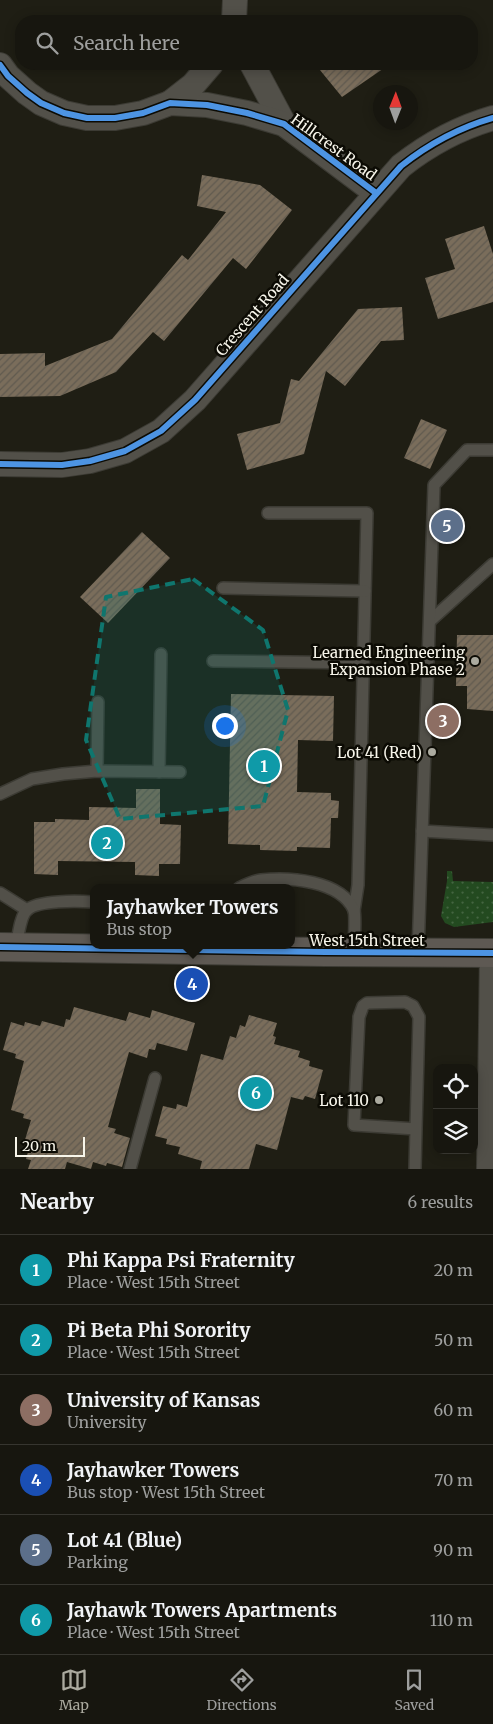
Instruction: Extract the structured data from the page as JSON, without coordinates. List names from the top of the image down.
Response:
{
  "streets": {
    "street": ["Hillcrest Road", "Crescent Road", "West 15th Street"]
  },
  "crossings": [
    ["Hillcrest Road", "Crescent Road"]
  ],
  "places": ["Learned Engineering Expansion Phase 2", "Lot 41 (Red)", "Lot 110"],
  "scale_bar": "20 m",
  "north": "top",
  "page": {
    "search": "Search here",
    "pins": [
      "5",
      "3",
      "1",
      "2",
      "4",
      "6"
    ],
    "popup": ["Jayhawker Towers", "Bus stop"],
    "scale": "20 m",
    "heading": ["Nearby", "6 results"],
    "list": [
      {
        "mark": "1",
        "name": "Phi Kappa Psi Fraternity",
        "note": "Place · West 15th Street",
        "value": "20 m"
      },
      {
        "mark": "2",
        "name": "Pi Beta Phi Sorority",
        "note": "Place · West 15th Street",
        "value": "50 m"
      },
      {
        "mark": "3",
        "name": "University of Kansas",
        "note": "University",
        "value": "60 m"
      },
      {
        "mark": "4",
        "name": "Jayhawker Towers",
        "note": "Bus stop · West 15th Street",
        "value": "70 m"
      },
      {
        "mark": "5",
        "name": "Lot 41 (Blue)",
        "note": "Parking",
        "value": "90 m"
      },
      {
        "mark": "6",
        "name": "Jayhawk Towers Apartments",
        "note": "Place · West 15th Street",
        "value": "110 m"
      }
    ],
    "nav": ["Map", "Directions", "Saved"]
  }
}
